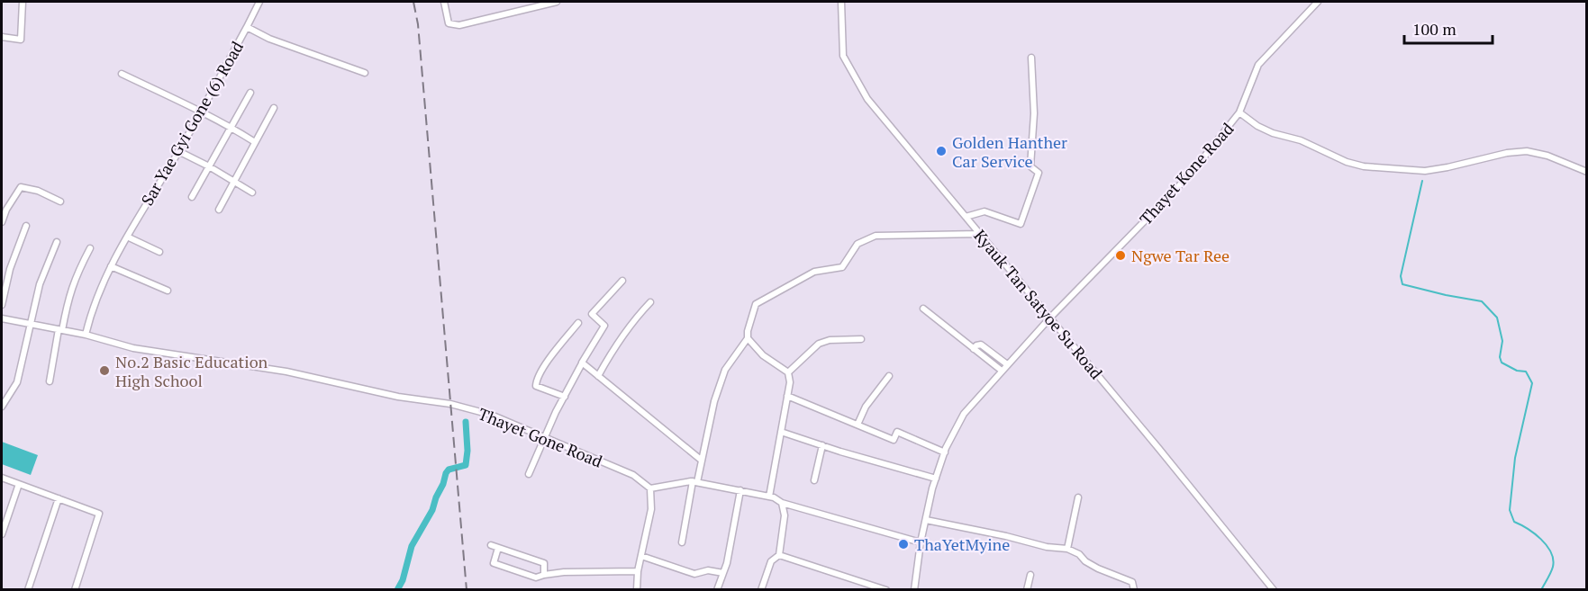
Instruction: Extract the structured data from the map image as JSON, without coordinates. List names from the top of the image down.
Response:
{
  "streets": {
    "street": [
      "Sar Yae Gyi Gone (6) Road",
      "Thayet Kone Road",
      "Kyauk Tan Satyoe Su Road",
      "Thayet Gone Road"
    ]
  },
  "crossings": [
    ["Sar Yae Gyi Gone (6) Road", "Thayet Gone Road"],
    ["Thayet Kone Road", "Kyauk Tan Satyoe Su Road"]
  ],
  "places": [
    "Golden Hanther Car Service",
    "Ngwe Tar Ree",
    "No.2 Basic Education High School",
    "ThaYetMyine"
  ],
  "scale_bar": "100 m"
}
